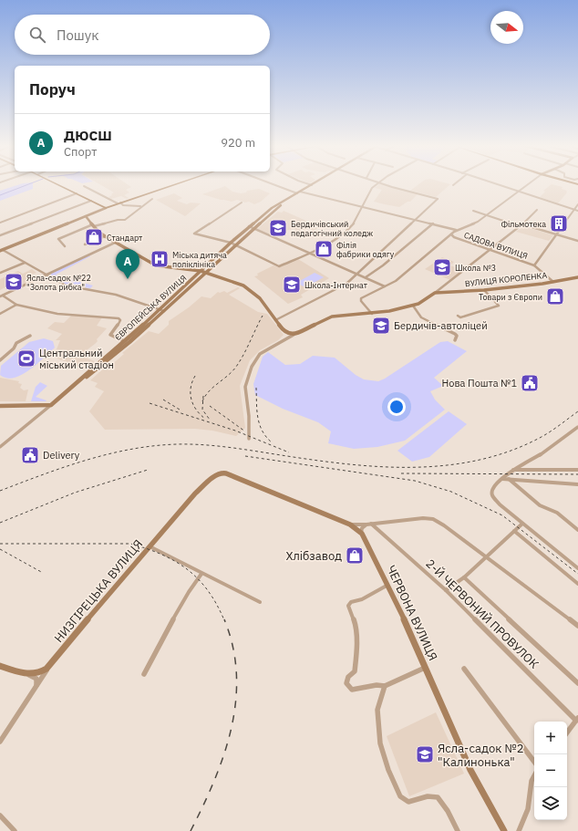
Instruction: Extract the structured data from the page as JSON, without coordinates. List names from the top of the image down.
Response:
{
  "streets": {
    "main road": [
      "ВУЛИЦЯ КОРОЛЕНКА",
      "ЄВРОПЕЙСЬКА ВУЛИЦЯ",
      "НИЗГІРЕЦЬКА ВУЛИЦЯ",
      "ЧЕРВОНА ВУЛИЦЯ"
    ],
    "street": ["САДОВА ВУЛИЦЯ", "2-Й ЧЕРВОНИЙ ПРОВУЛОК"]
  },
  "crossings": [
    ["САДОВА ВУЛИЦЯ", "ВУЛИЦЯ КОРОЛЕНКА"],
    ["САДОВА ВУЛИЦЯ", "ЄВРОПЕЙСЬКА ВУЛИЦЯ"],
    ["НИЗГІРЕЦЬКА ВУЛИЦЯ", "ЧЕРВОНА ВУЛИЦЯ"]
  ],
  "places": {
    "building": ["Фільмотека"],
    "school or university": [
      "Бердичівський педагогічний коледж",
      "Школа №3",
      "Ясла-садок №22 \"Золота рибка\"",
      "Школа-Інтернат",
      "Бердичів-автоліцей",
      "Ясла-садок №2 \"Калинонька\""
    ],
    "shop": [
      "Стандарт",
      "Філія фабрики одягу",
      "Товари з Європи",
      "Хлібзавод"
    ],
    "hospital": ["Міська дитяча поліклініка"],
    "sports": ["Центральний міський стадіон"],
    "public building": ["Нова Пошта №1", "Delivery"]
  },
  "north": "right",
  "page": {
    "search": "Пошук",
    "heading": "Поруч",
    "list": [
      {
        "mark": "A",
        "name": "ДЮСШ",
        "note": "Спорт",
        "value": "920 m"
      }
    ],
    "pins": "A",
    "map_buttons": ["+", "−"]
  }
}
